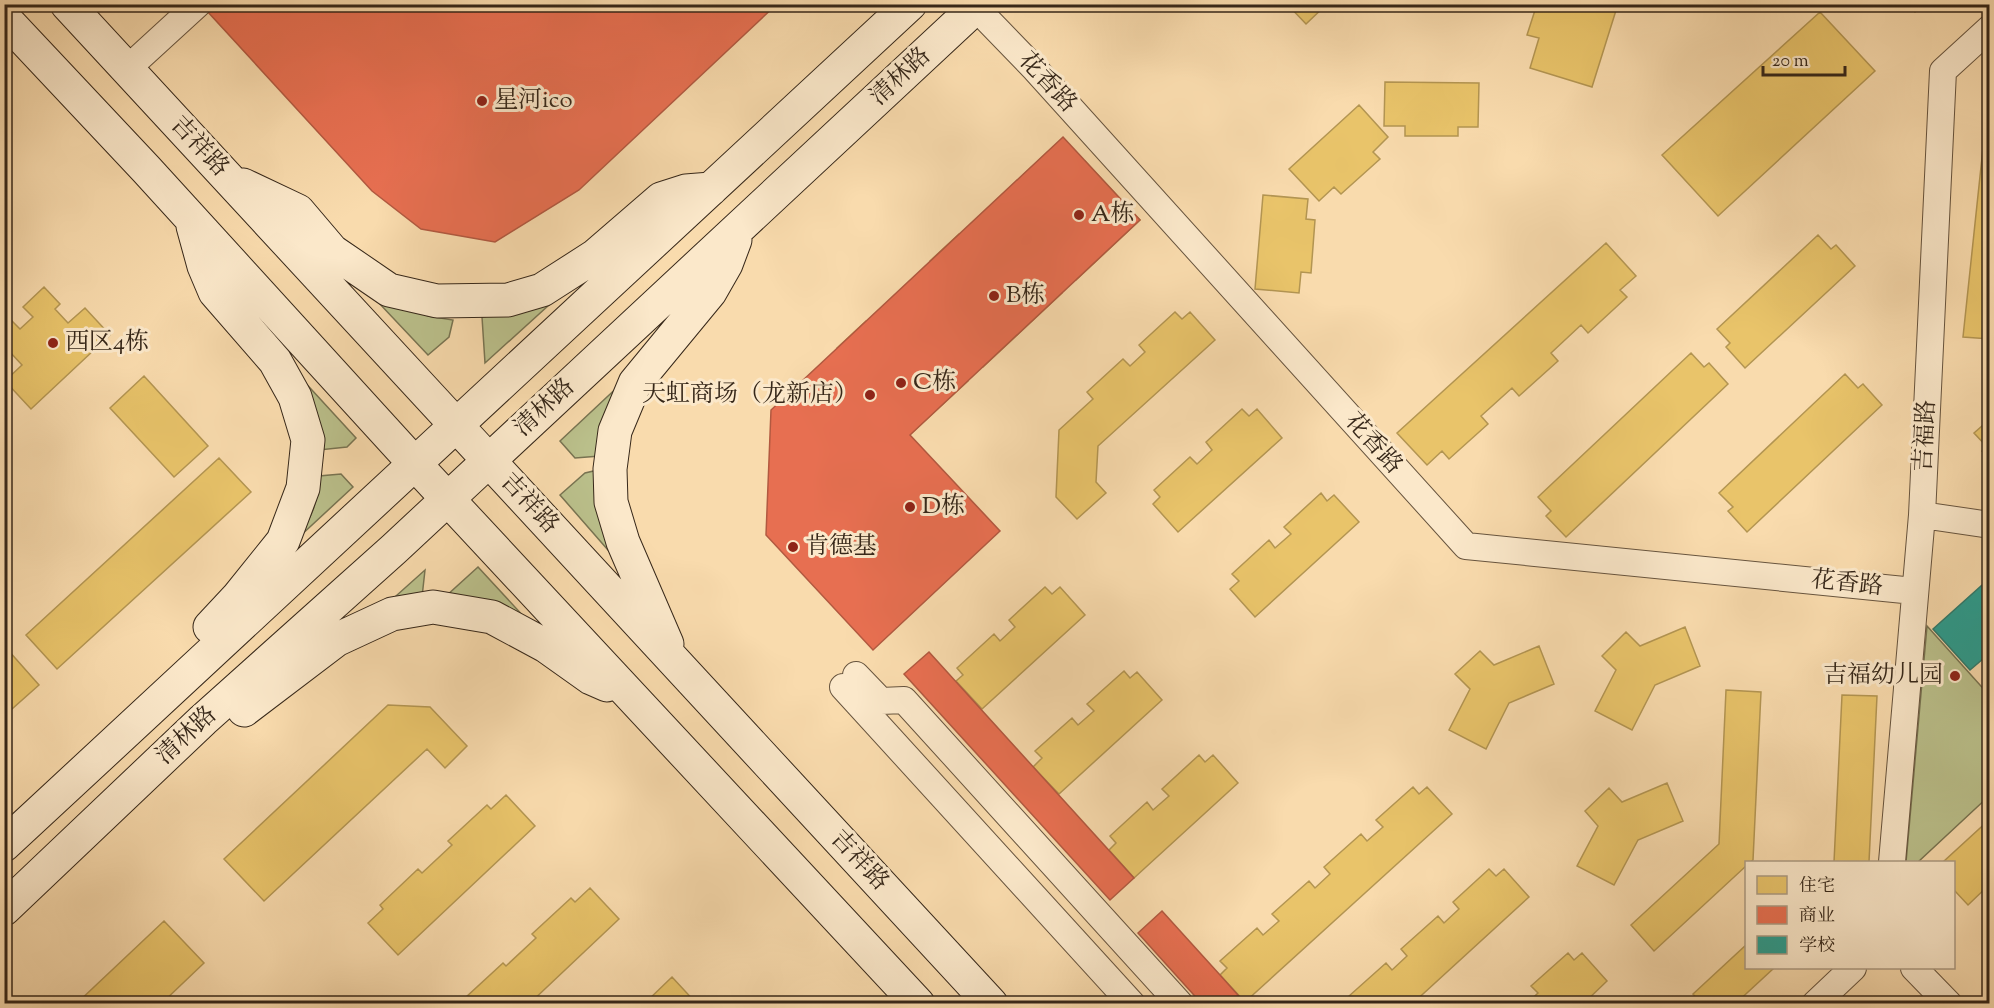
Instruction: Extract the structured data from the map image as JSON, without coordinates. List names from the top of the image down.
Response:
{
  "streets": {
    "main road": ["清林路", "吉祥路"],
    "street": ["花香路", "吉福路"]
  },
  "crossings": [
    ["清林路", "花香路"],
    ["清林路", "吉祥路"],
    ["花香路", "吉福路"]
  ],
  "places": [
    "星河ico",
    "A栋",
    "B栋",
    "西区4栋",
    "C栋",
    "天虹商场（龙新店）",
    "D栋",
    "肯德基",
    "吉福幼儿园"
  ],
  "legend": ["住宅", "商业", "学校"],
  "scale_bar": "20 m"
}
